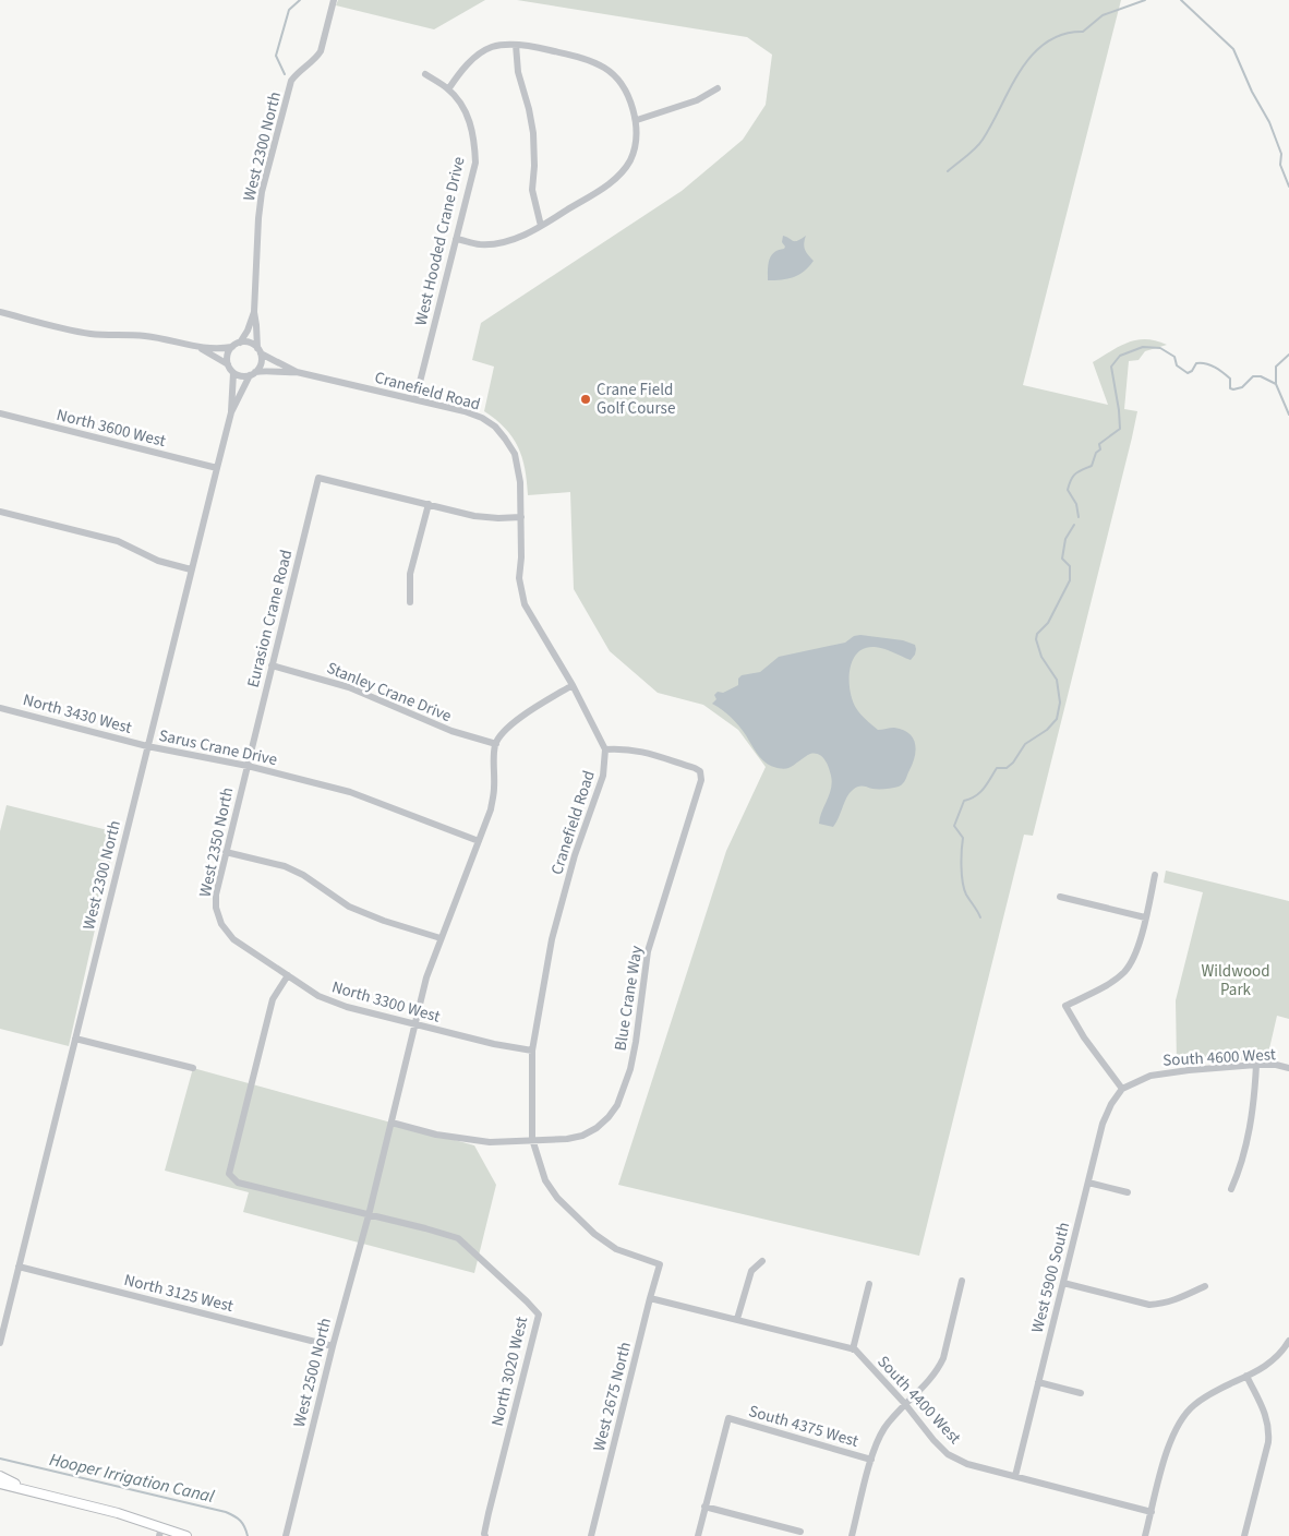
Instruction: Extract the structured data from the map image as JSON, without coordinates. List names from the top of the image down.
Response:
{
  "streets": {
    "street": [
      "West 2300 North",
      "West Hooded Crane Drive",
      "Cranefield Road",
      "North 3600 West",
      "Eurasion Crane Road",
      "Stanley Crane Drive",
      "North 3430 West",
      "Sarus Crane Drive",
      "West 2350 North",
      "Blue Crane Way",
      "North 3300 West",
      "South 4600 West",
      "West 5900 South",
      "North 3125 West",
      "North 3020 West",
      "West 2500 North",
      "West 2675 North",
      "South 4400 West",
      "South 4375 West"
    ]
  },
  "crossings": [
    ["West 2300 North", "North 3600 West"],
    ["West 2300 North", "North 3430 West"],
    ["West 2300 North", "Sarus Crane Drive"],
    ["West 2300 North", "North 3125 West"],
    ["West Hooded Crane Drive", "Cranefield Road"],
    ["Cranefield Road", "Blue Crane Way"],
    ["Cranefield Road", "North 3300 West"],
    ["Cranefield Road", "West 2675 North"],
    ["Eurasion Crane Road", "Stanley Crane Drive"],
    ["Eurasion Crane Road", "Sarus Crane Drive"],
    ["Eurasion Crane Road", "West 2350 North"],
    ["Stanley Crane Drive", "West 2500 North"],
    ["North 3430 West", "Sarus Crane Drive"],
    ["Sarus Crane Drive", "West 2350 North"],
    ["Sarus Crane Drive", "West 2500 North"],
    ["West 2350 North", "North 3300 West"],
    ["Blue Crane Way", "West 2500 North"],
    ["North 3300 West", "West 2500 North"],
    ["South 4600 West", "West 5900 South"],
    ["West 5900 South", "South 4400 West"],
    ["North 3125 West", "West 2500 North"],
    ["North 3020 West", "West 2500 North"]
  ],
  "water": ["Hooper Irrigation Canal"],
  "parks": ["Wildwood Park"],
  "places": ["Crane Field Golf Course"]
}
